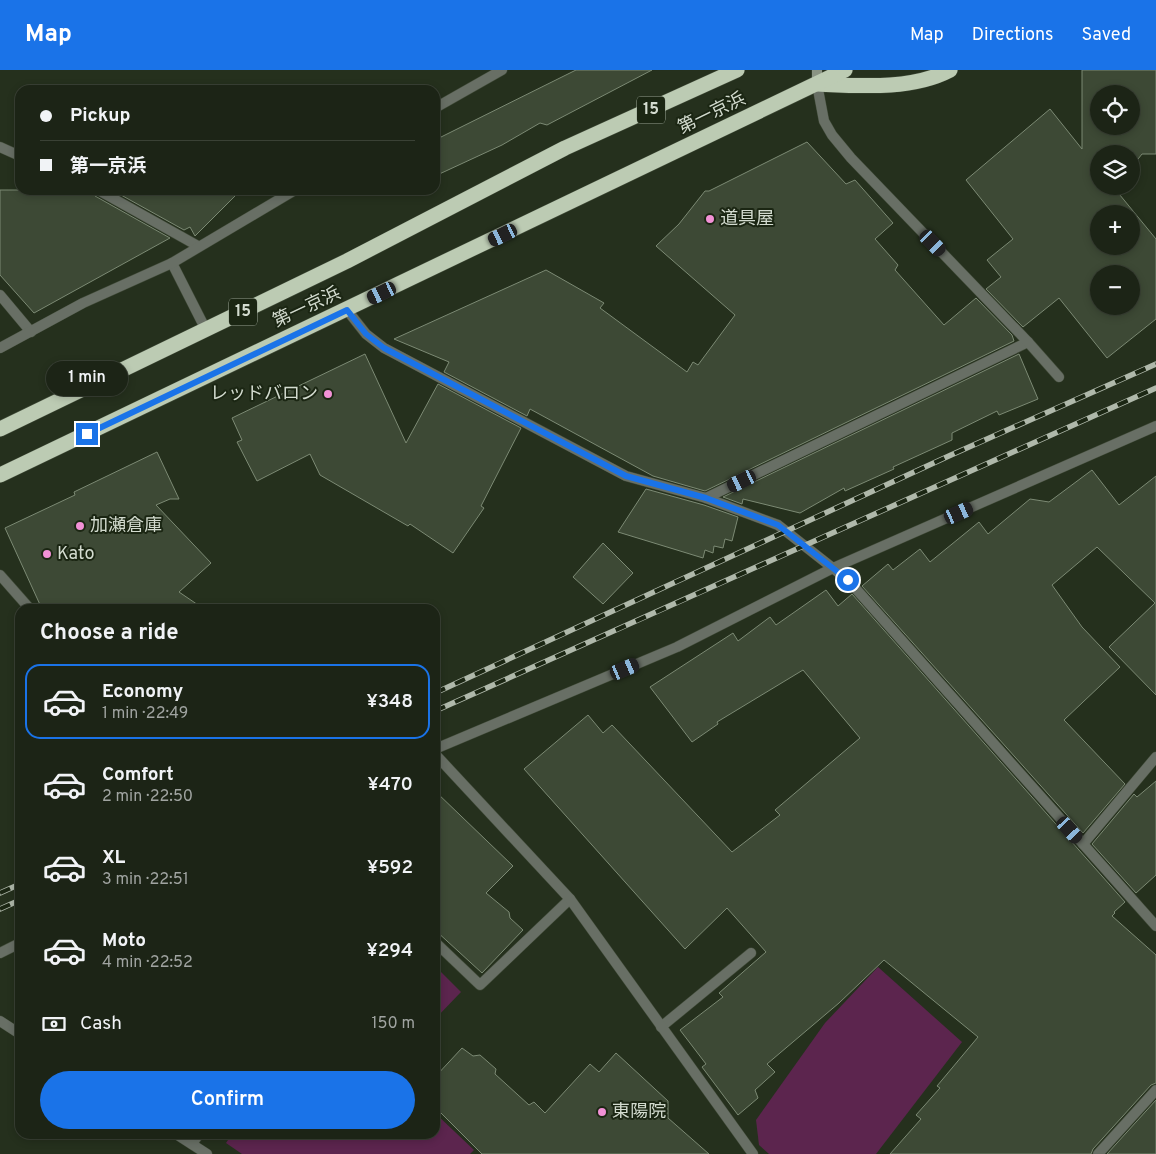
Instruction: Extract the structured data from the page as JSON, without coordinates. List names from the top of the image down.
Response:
{
  "streets": {
    "highway": ["15", "第一京浜"]
  },
  "places": [
    "道具屋",
    "レッドバロン",
    "加瀬倉庫",
    "Kato",
    "東陽院"
  ],
  "page": {
    "header": "Map",
    "nav": ["Map", "Directions", "Saved"],
    "map_buttons": ["+", "−"],
    "banner": ["Pickup", "第一京浜"],
    "bubble": "1 min",
    "heading": "Choose a ride",
    "list": [
      {
        "name": "Economy",
        "note": "1 min · 22:49",
        "value": "¥348"
      },
      {
        "name": "Comfort",
        "note": "2 min · 22:50",
        "value": "¥470"
      },
      {
        "name": "XL",
        "note": "3 min · 22:51",
        "value": "¥592"
      },
      {
        "name": "Moto",
        "note": "4 min · 22:52",
        "value": "¥294"
      }
    ],
    "pay": ["Cash", "150 m"],
    "buttons": "Confirm"
  }
}
